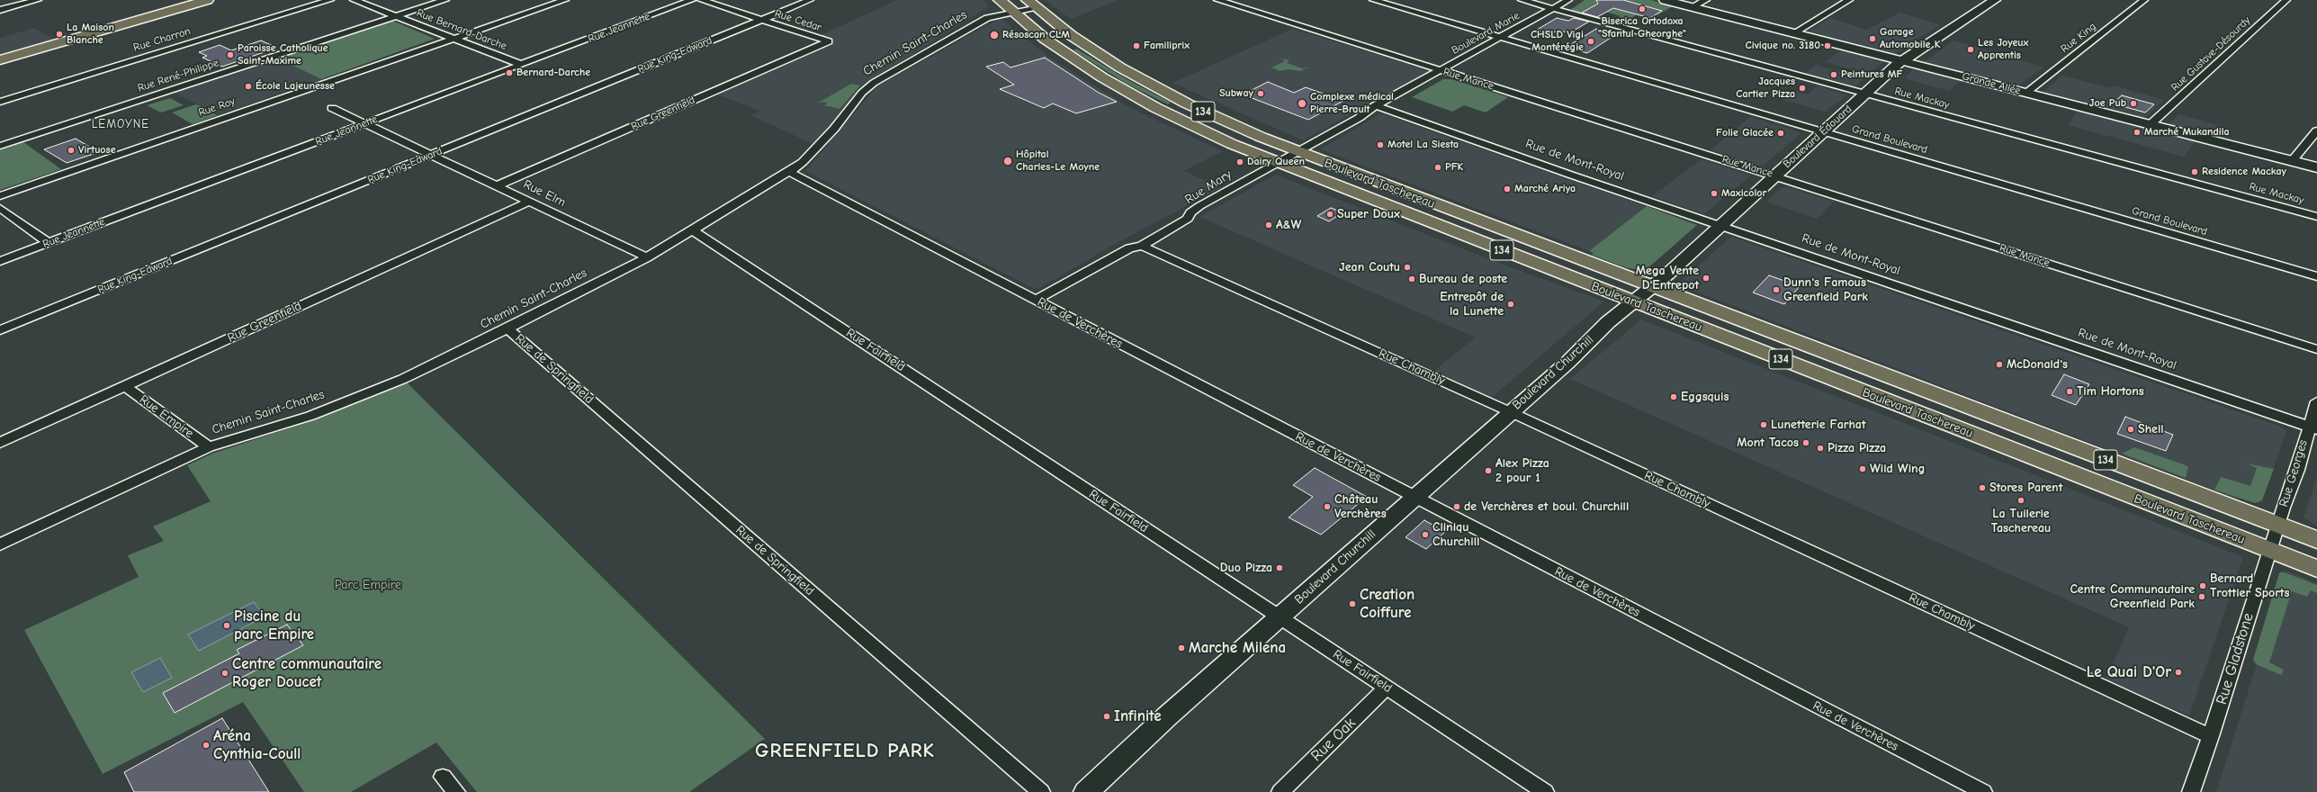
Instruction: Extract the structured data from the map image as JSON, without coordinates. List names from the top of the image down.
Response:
{
  "streets": {
    "main road": ["134", "Boulevard Taschereau"],
    "street": [
      "Rue Cedar",
      "Rue Jeannette",
      "Rue Bernard-Darche",
      "Boulevard Marie",
      "Rue King",
      "Rue Charron",
      "Chemin Saint-Charles",
      "Rue Gustave-Désourdy",
      "Rue King-Edward",
      "Rue René-Philippe",
      "Rue Mance",
      "Grande Allée",
      "Rue Mackay",
      "Rue Roy",
      "Rue Greenfield",
      "Boulevard Édouard",
      "Grand Boulevard",
      "Rue de Mont-Royal",
      "Rue Mary",
      "Rue Elm",
      "Rue de Verchères",
      "Rue Fairfield",
      "Rue Chambly",
      "Rue de Springfield",
      "Boulevard Churchill",
      "Rue Empire",
      "Rue Georges",
      "Rue Gladstone",
      "Rue Oak"
    ]
  },
  "crossings": [
    ["Rue Cedar", "Rue King-Edward"],
    ["Rue Cedar", "Rue Greenfield"],
    ["Rue Jeannette", "Rue Bernard-Darche"],
    ["Rue Jeannette", "Rue Elm"],
    ["Rue Bernard-Darche", "Rue René-Philippe"],
    ["Rue Bernard-Darche", "Rue Roy"],
    ["Boulevard Marie", "Rue Mance"],
    ["Boulevard Marie", "Rue Mackay"],
    ["Boulevard Marie", "Grand Boulevard"],
    ["Boulevard Marie", "Rue de Mont-Royal"],
    ["Boulevard Marie", "Rue Mary"],
    ["Rue King", "Grande Allée"],
    ["Chemin Saint-Charles", "Boulevard Taschereau"],
    ["Chemin Saint-Charles", "Rue Elm"],
    ["Chemin Saint-Charles", "Rue de Verchères"],
    ["Chemin Saint-Charles", "Rue Fairfield"],
    ["Chemin Saint-Charles", "Rue de Springfield"],
    ["Chemin Saint-Charles", "Rue Empire"],
    ["Rue Gustave-Désourdy", "Grande Allée"],
    ["Rue King-Edward", "Rue Elm"],
    ["Rue Mance", "Boulevard Édouard"],
    ["Grande Allée", "Boulevard Édouard"],
    ["Rue Mackay", "Boulevard Édouard"],
    ["Rue Greenfield", "Rue Elm"],
    ["Rue Greenfield", "Rue Empire"],
    ["Boulevard Édouard", "Grand Boulevard"],
    ["Boulevard Édouard", "Rue de Mont-Royal"],
    ["Boulevard Édouard", "Boulevard Taschereau"],
    ["Boulevard Édouard", "Boulevard Churchill"],
    ["Rue de Mont-Royal", "Rue Mary"],
    ["Rue de Mont-Royal", "Rue Georges"],
    ["Boulevard Taschereau", "Rue Mary"],
    ["Boulevard Taschereau", "Boulevard Churchill"],
    ["Boulevard Taschereau", "Rue Georges"],
    ["Boulevard Taschereau", "Rue Gladstone"],
    ["Rue Mary", "Rue de Verchères"],
    ["Rue Mary", "Rue Chambly"],
    ["Rue de Verchères", "Boulevard Churchill"],
    ["Rue Fairfield", "Boulevard Churchill"],
    ["Rue Fairfield", "Rue Oak"],
    ["Rue Chambly", "Boulevard Churchill"],
    ["Rue Chambly", "Rue Gladstone"],
    ["Rue Georges", "Rue Gladstone"]
  ],
  "districts": ["LEMOYNE", "GREENFIELD PARK"],
  "parks": ["Parc Empire"],
  "places": [
    "Biserica Ortodoxa \"Sfantul Gheorghe\"",
    "La Maison Blanche",
    "Résoscan CLM",
    "Garage Automobile K",
    "CHSLD Vigi Montérégie",
    "Familiprix",
    "Civique no. 3180",
    "Les Joyeux Apprentis",
    "Paroisse Catholique Saint-Maxime",
    "Bernard-Darche",
    "Peintures MF",
    "École Lajeunesse",
    "Jacques Cartier Pizza",
    "Subway",
    "Complexe médical Pierre-Brault",
    "Joe Pub",
    "Marché Mukandila",
    "Folie Glacée",
    "Motel La Siesta",
    "Virtuose",
    "Hôpital Charles-Le Moyne",
    "Dairy Queen",
    "PFK",
    "Residence Mackay",
    "Marché Ariya",
    "Maxicolor",
    "Super Doux",
    "A&W",
    "Jean Coutu",
    "Mega Vente D'Entrepot",
    "Bureau de poste",
    "Dunn's Famous Greenfield Park",
    "Entrepôt de la Lunette",
    "McDonald's",
    "Tim Hortons",
    "Eggsquis",
    "Lunetterie Farhat",
    "Shell",
    "Mont Tacos",
    "Pizza Pizza",
    "Wild Wing",
    "Alex Pizza 2 pour 1",
    "Stores Parent",
    "La Tuilerie Taschereau",
    "Château Verchères",
    "de Verchères et boul. Churchill",
    "Cliniqu Churchill",
    "Duo Pizza",
    "Bernard Trottier Sports",
    "Centre Communautaire Greenfield Park",
    "Creation Coiffure",
    "Piscine du parc Empire",
    "Marche Milena",
    "Le Quai D'Or",
    "Centre communautaire Roger Doucet",
    "Infinite",
    "Aréna Cynthia-Coull"
  ]
}
